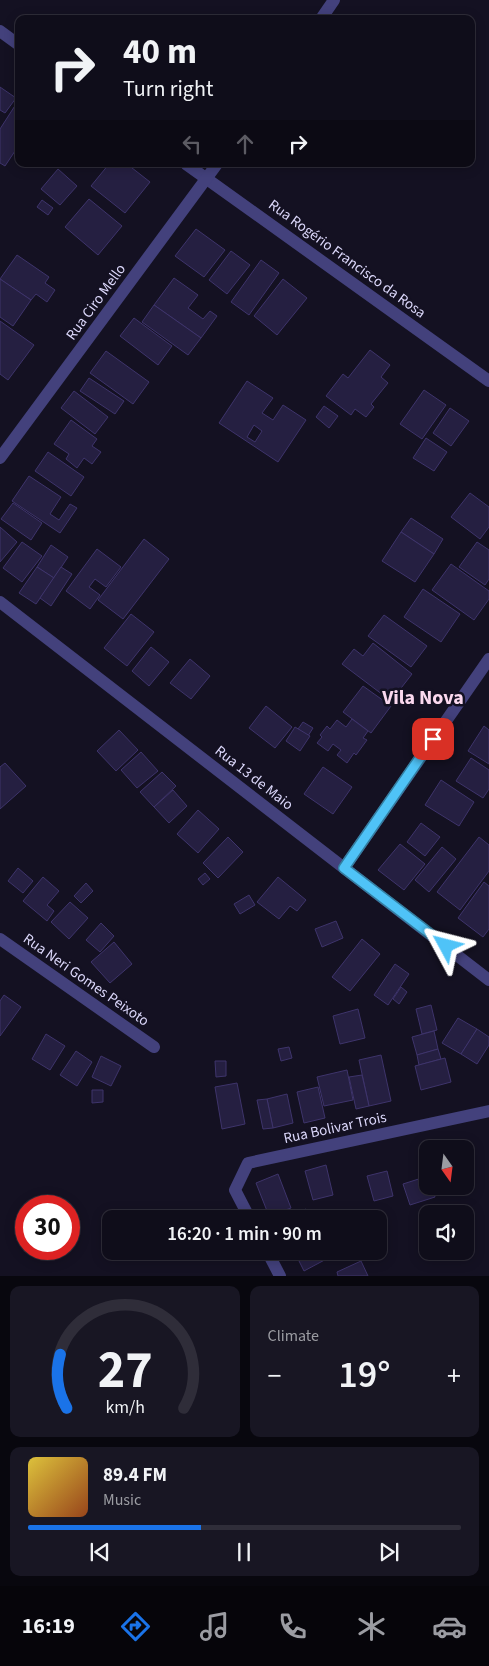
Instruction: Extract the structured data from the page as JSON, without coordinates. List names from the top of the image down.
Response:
{
  "streets": {
    "street": [
      "Rua Rogério Francisco da Rosa",
      "Rua Ciro Mello",
      "Rua 13 de Maio",
      "Rua Neri Gomes Peixoto",
      "Rua Bolivar Trois"
    ]
  },
  "crossings": [
    ["Rua Rogério Francisco da Rosa", "Rua Ciro Mello"]
  ],
  "districts": ["Vila Nova"],
  "north": "bottom",
  "page": {
    "turn": ["40 m", "Turn right"],
    "limit": "30",
    "trip": "16:20 · 1 min · 90 m",
    "tile": "Climate",
    "heat": ["−", "19°", "+"],
    "song": ["89.4 FM", "Music"],
    "tabs": "16:19",
    "gauge": ["27", "km/h"]
  }
}
